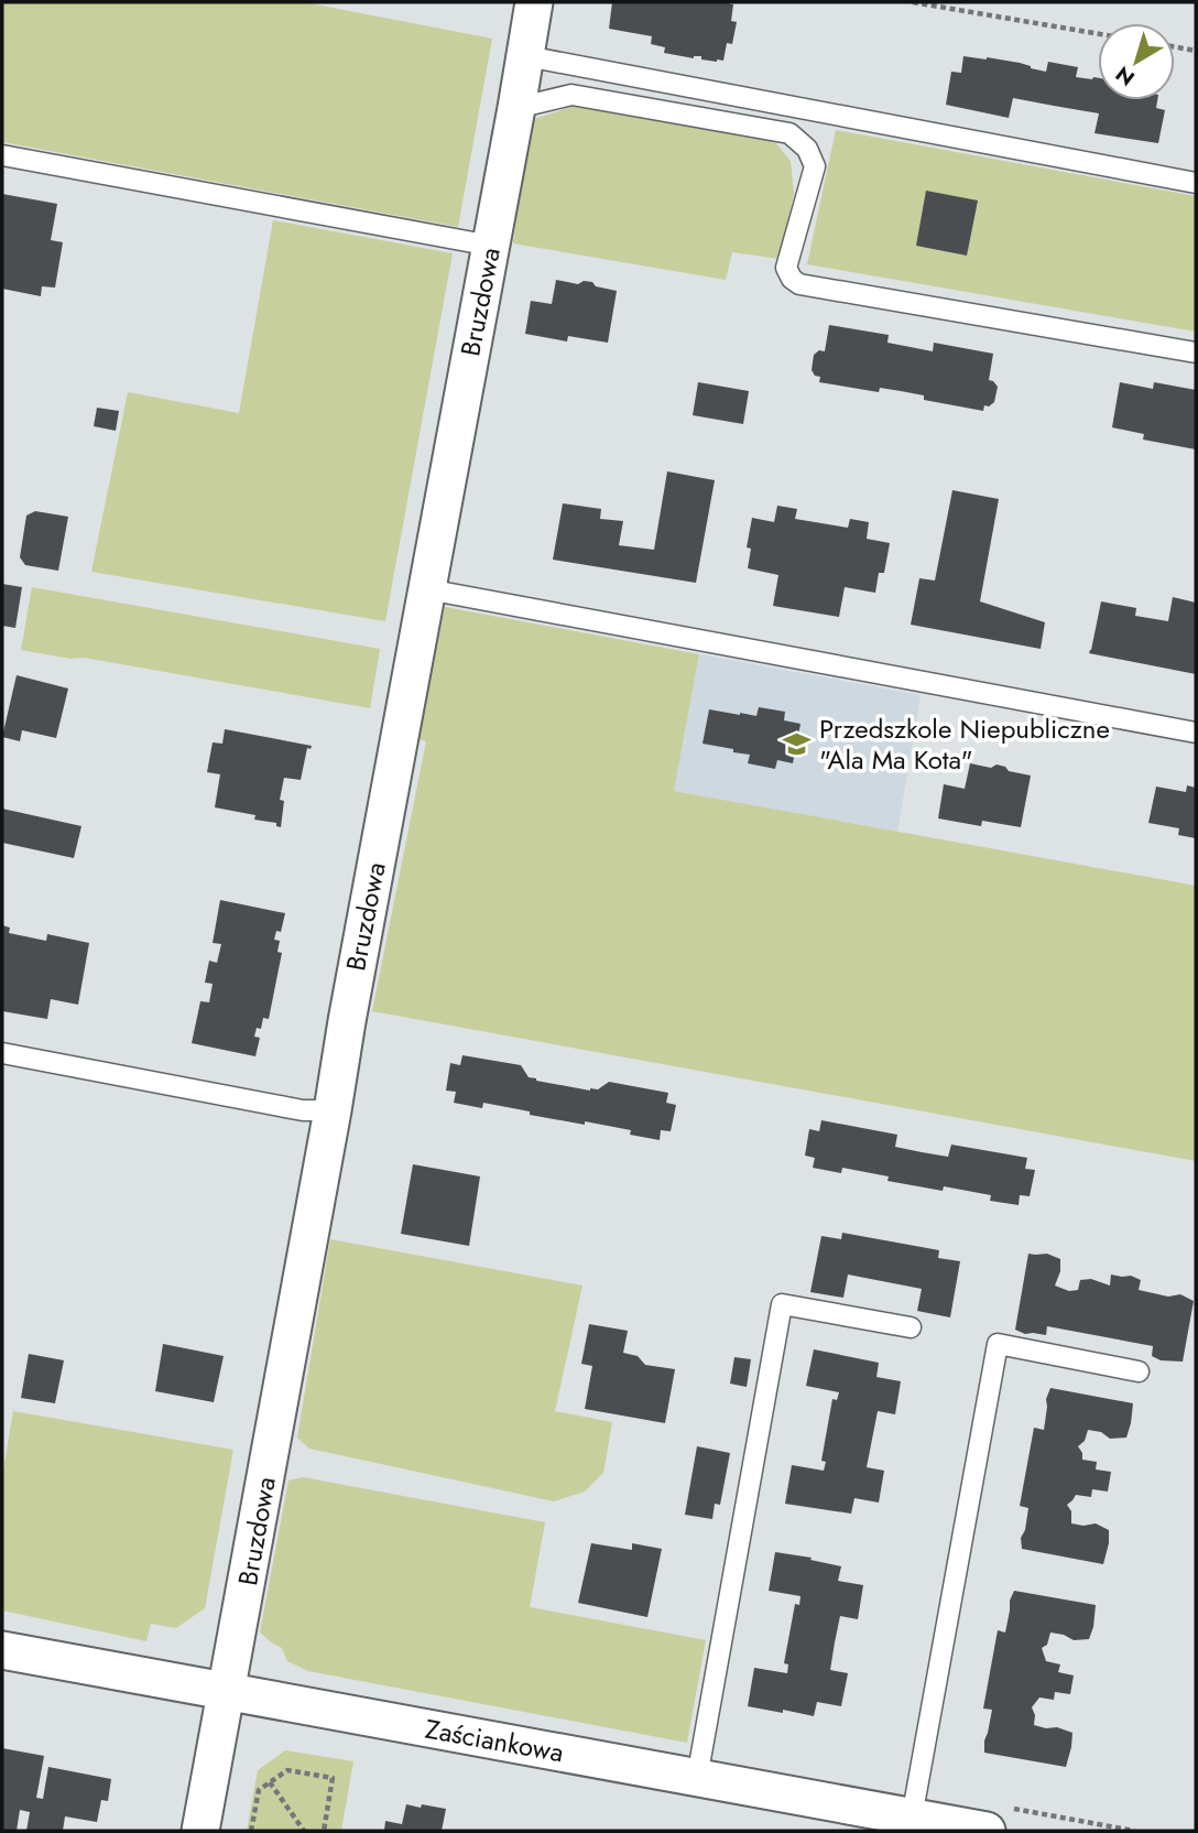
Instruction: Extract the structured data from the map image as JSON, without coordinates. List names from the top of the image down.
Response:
{
  "streets": {
    "street": ["Bruzdowa", "Zaściankowa"]
  },
  "crossings": [
    ["Bruzdowa", "Zaściankowa"]
  ],
  "places": {
    "school or university": ["Przedszkole Niepubliczne \"Ala Ma Kota\""]
  },
  "north": "bottom left"
}
